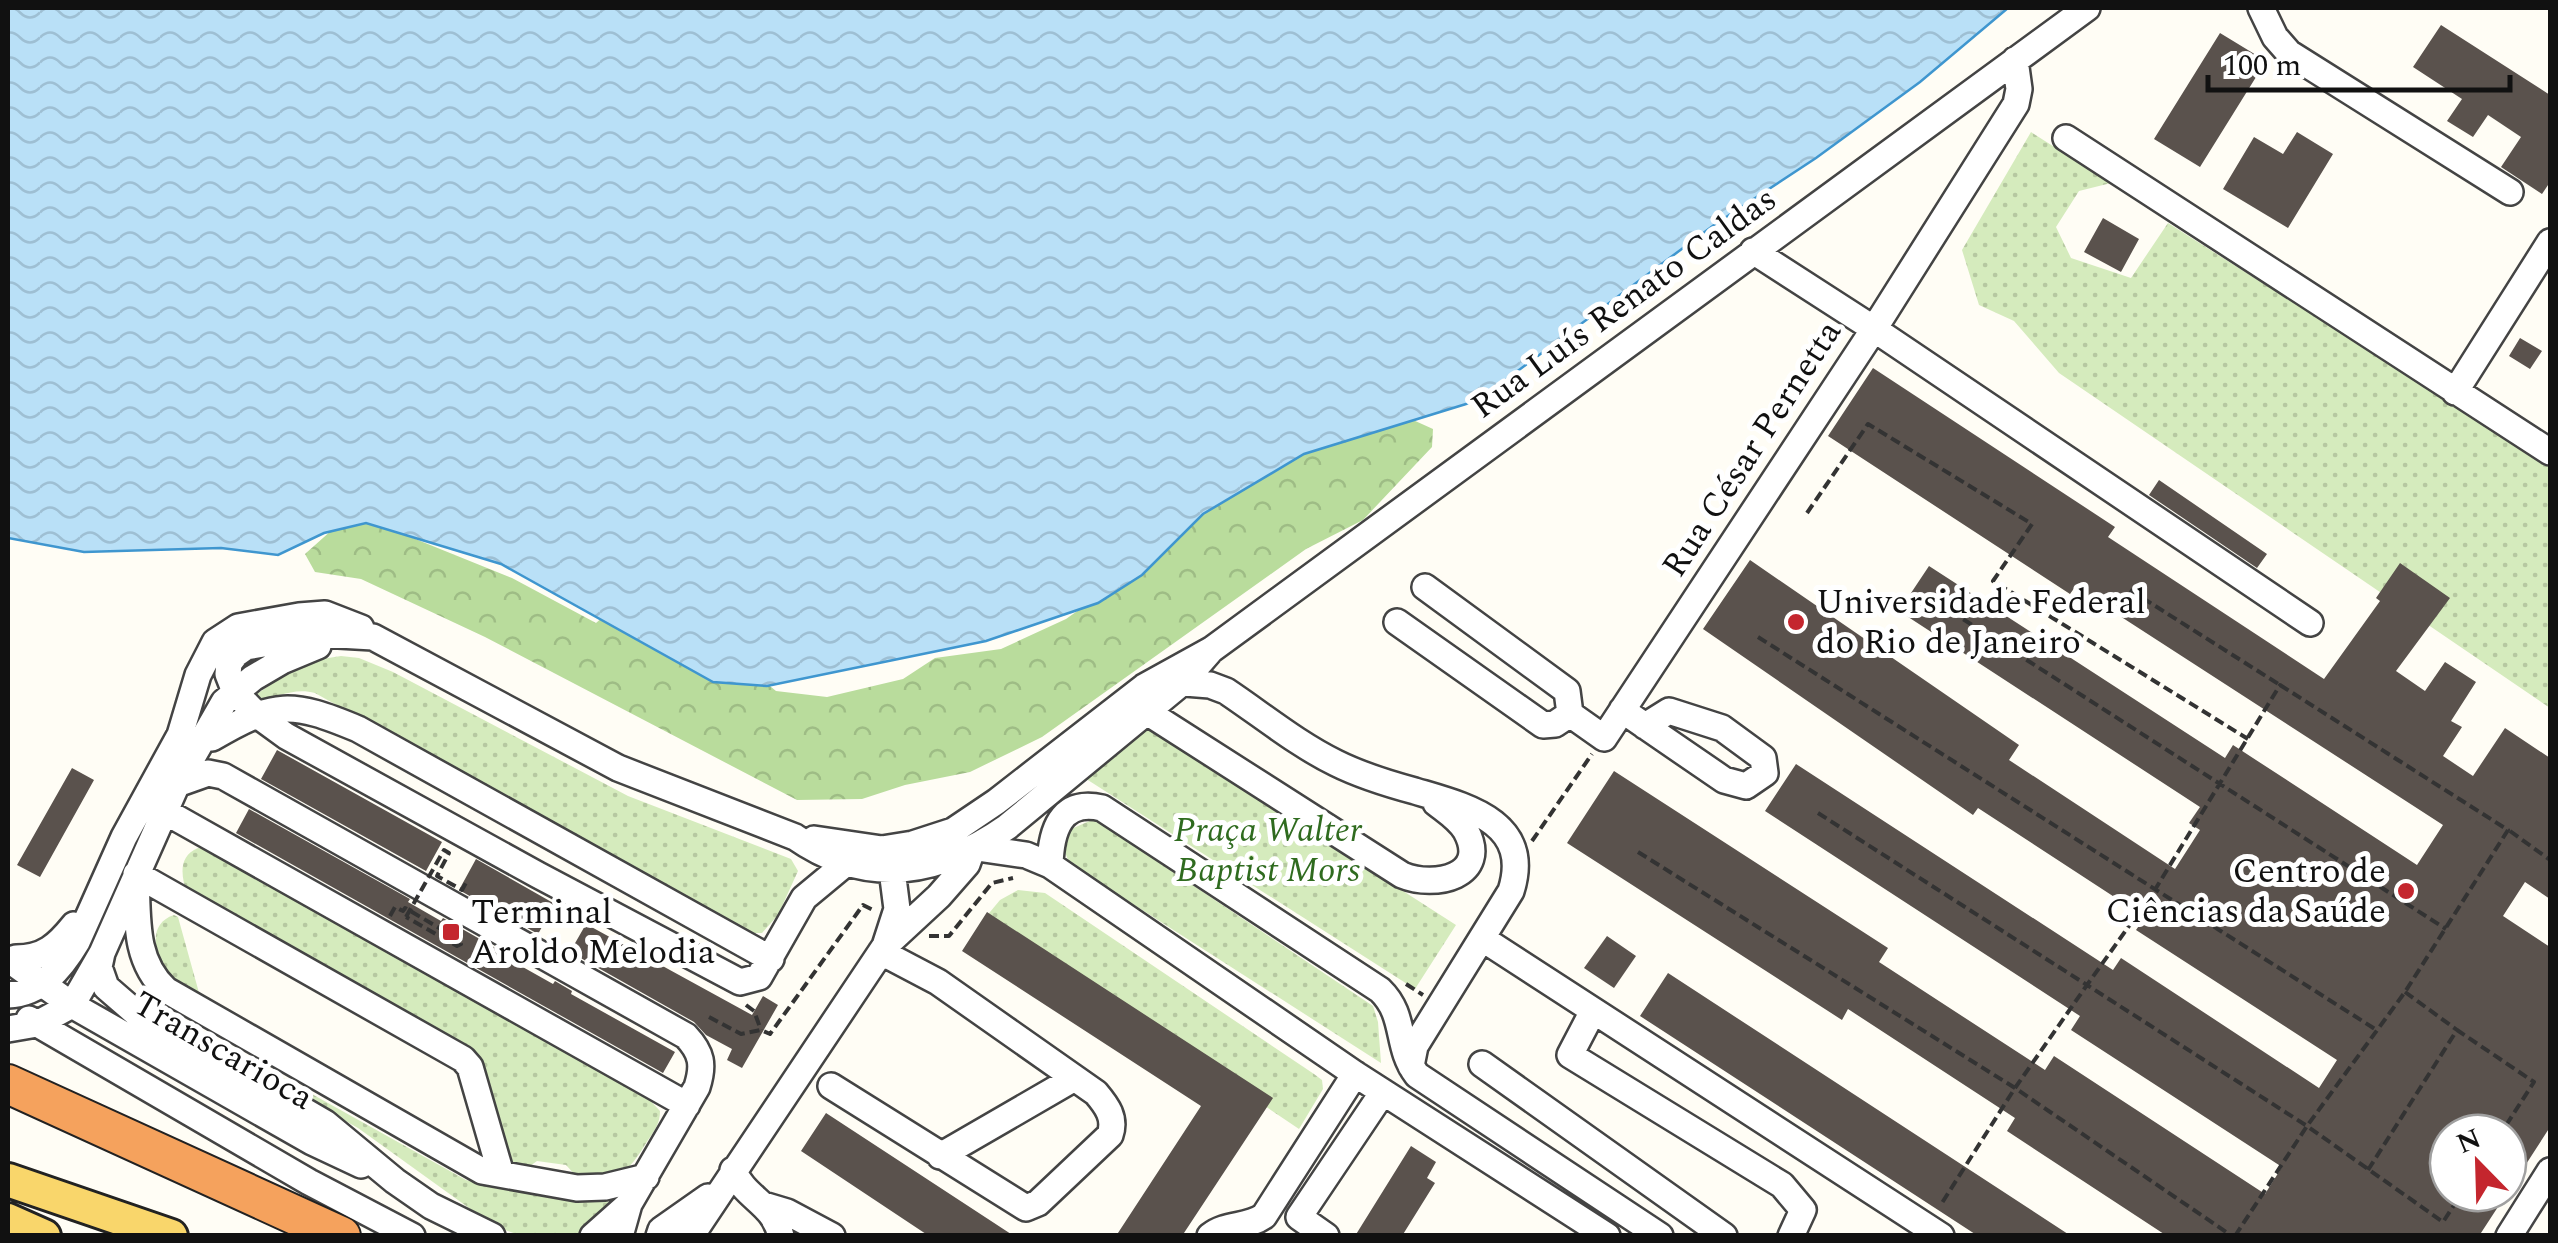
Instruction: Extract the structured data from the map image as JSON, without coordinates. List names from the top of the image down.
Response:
{
  "streets": {
    "street": ["Rua Luís Renato Caldas", "Rua César Pernetta", "Transcarioca"]
  },
  "crossings": [
    ["Rua Luís Renato Caldas", "Rua César Pernetta"]
  ],
  "parks": ["Praça Walter Baptist Mors"],
  "places": {
    "other": ["Universidade Federal do Rio de Janeiro", "Centro de Ciências da Saúde"],
    "transit": ["Terminal Aroldo Melodia"]
  },
  "scale_bar": "100 m",
  "north": "top left"
}
